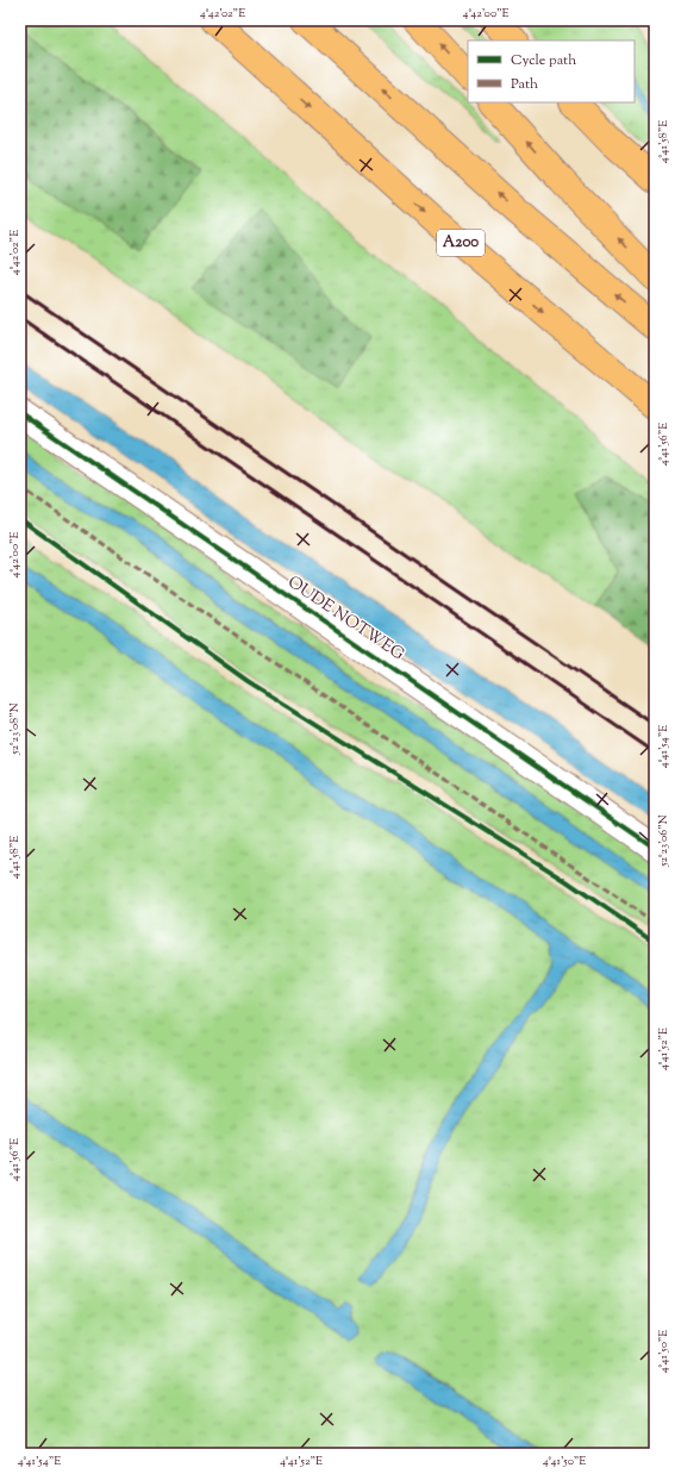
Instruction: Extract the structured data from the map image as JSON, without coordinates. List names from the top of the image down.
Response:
{
  "streets": {
    "main road": ["A200"],
    "street": ["OUDE NOTWEG"]
  },
  "legend": ["Cycle path", "Path"],
  "coordinates": [
    "4°42'02\"E",
    "4°42'00\"E",
    "4°41'58\"E",
    "4°41'56\"E",
    "52°23'08\"N",
    "4°41'54\"E",
    "52°23'06\"N",
    "4°41'52\"E",
    "4°41'50\"E"
  ]
}
